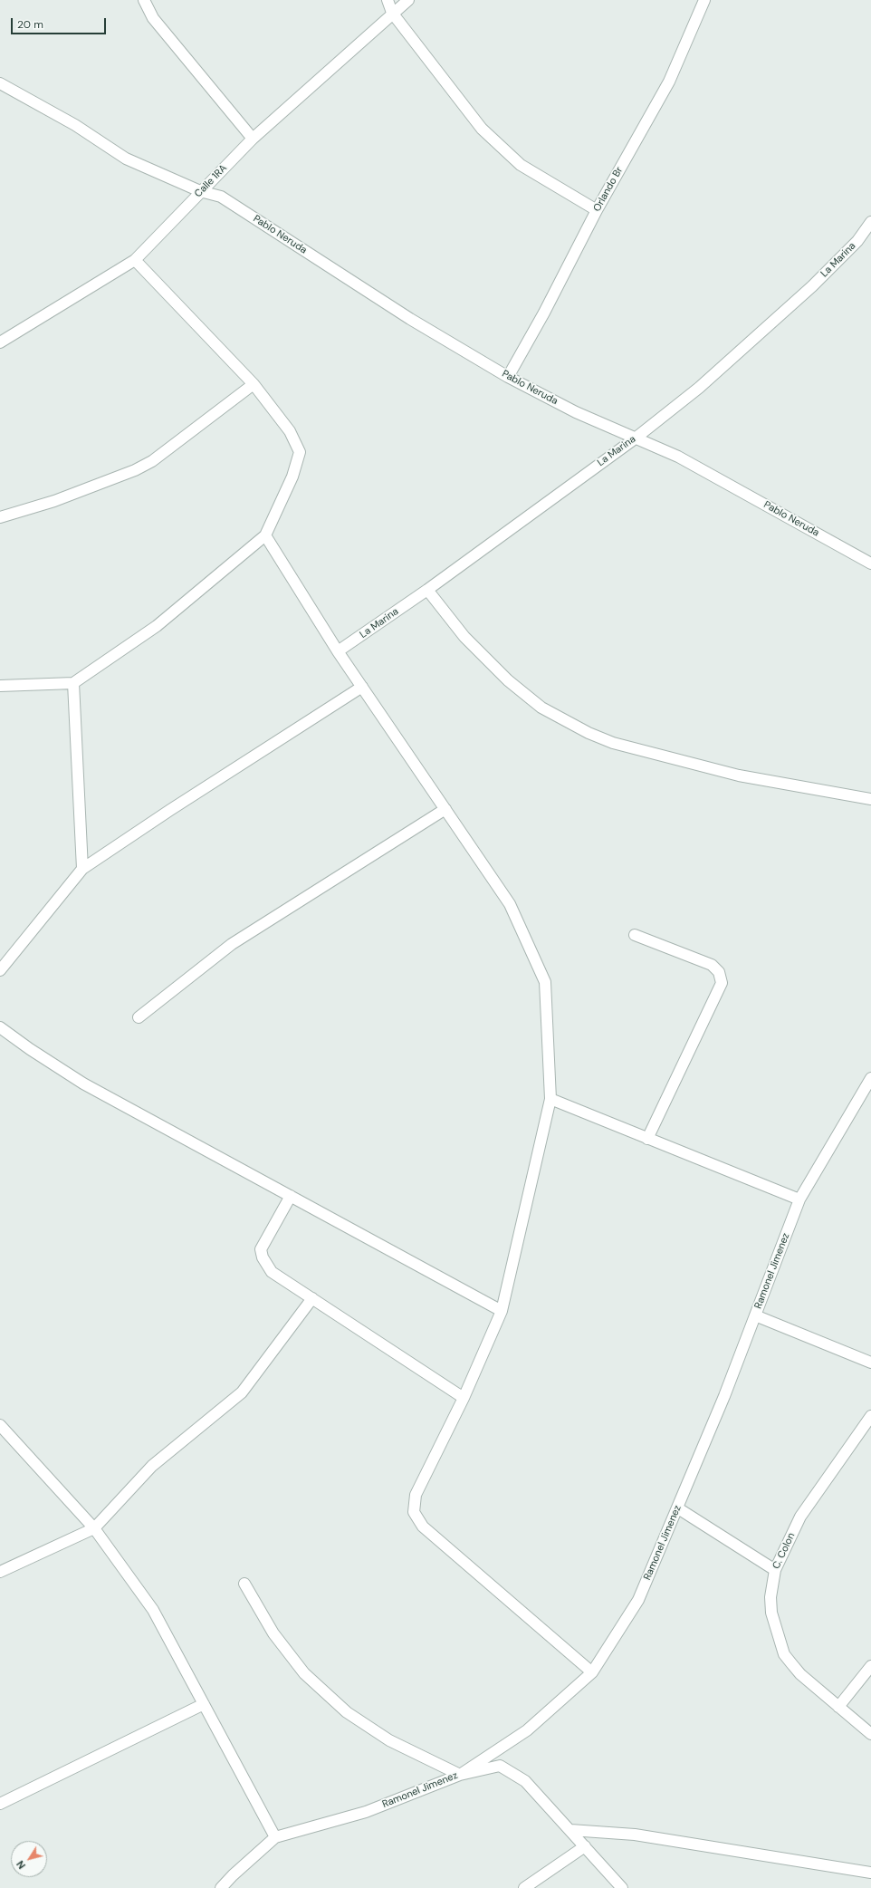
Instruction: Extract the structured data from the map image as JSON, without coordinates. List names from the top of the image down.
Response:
{
  "streets": {
    "street": [
      "Calle 1RA",
      "Orlando Br",
      "Pablo Neruda",
      "La Marina",
      "Ramonel Jimenez",
      "C. Colon"
    ]
  },
  "crossings": [
    ["Calle 1RA", "Pablo Neruda"],
    ["Orlando Br", "Pablo Neruda"],
    ["Pablo Neruda", "La Marina"]
  ],
  "scale_bar": "20 m",
  "north": "bottom left"
}
